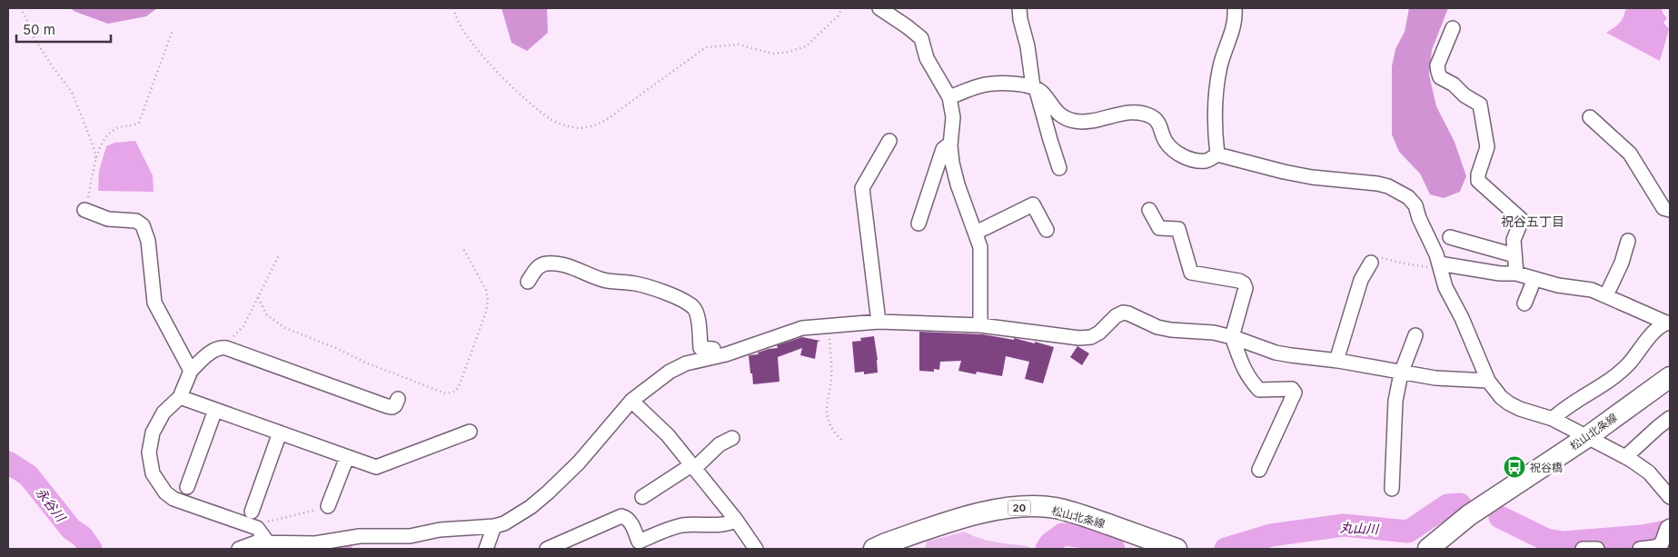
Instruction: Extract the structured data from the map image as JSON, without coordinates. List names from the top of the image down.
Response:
{
  "streets": {
    "main road": ["松山北条線", "20"]
  },
  "districts": ["祝谷五丁目"],
  "water": ["永谷川", "丸山川"],
  "places": {
    "bus stop": ["祝谷橋"]
  },
  "scale_bar": "50 m"
}
